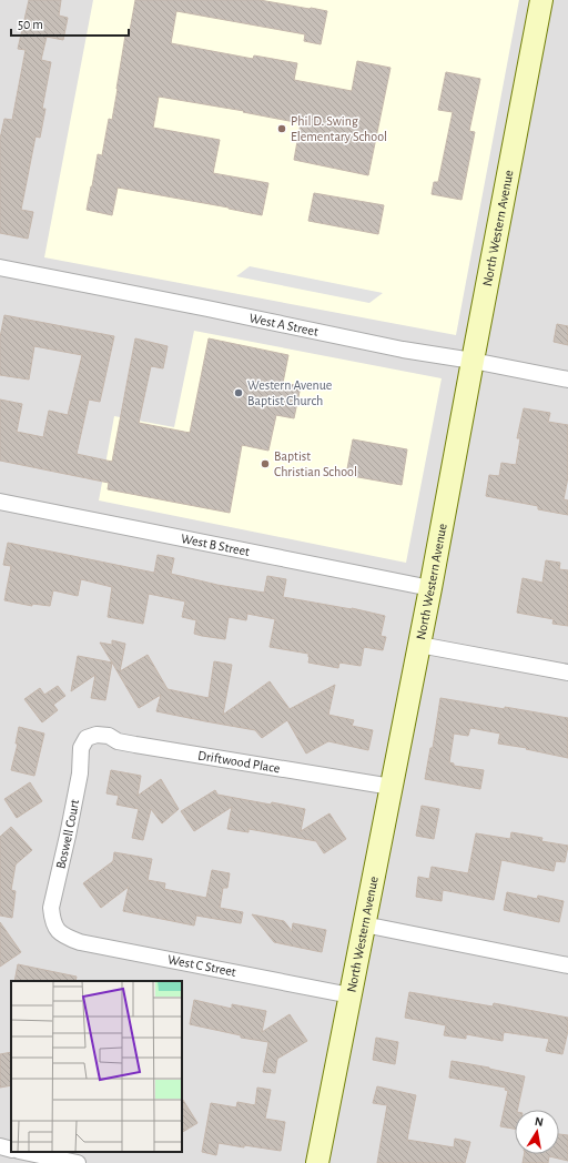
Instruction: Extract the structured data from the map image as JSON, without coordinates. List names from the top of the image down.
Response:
{
  "streets": {
    "main road": ["North Western Avenue"],
    "street": [
      "West A Street",
      "West B Street",
      "Driftwood Place",
      "Boswell Court",
      "West C Street"
    ]
  },
  "crossings": [
    ["North Western Avenue", "West A Street"],
    ["North Western Avenue", "West B Street"],
    ["North Western Avenue", "Driftwood Place"],
    ["North Western Avenue", "West C Street"],
    ["Driftwood Place", "Boswell Court"],
    ["Boswell Court", "West C Street"]
  ],
  "places": ["Phil D. Swing Elementary School", "Western Avenue Baptist Church", "Baptist Christian School"],
  "scale_bar": "50 m",
  "north": "top"
}
